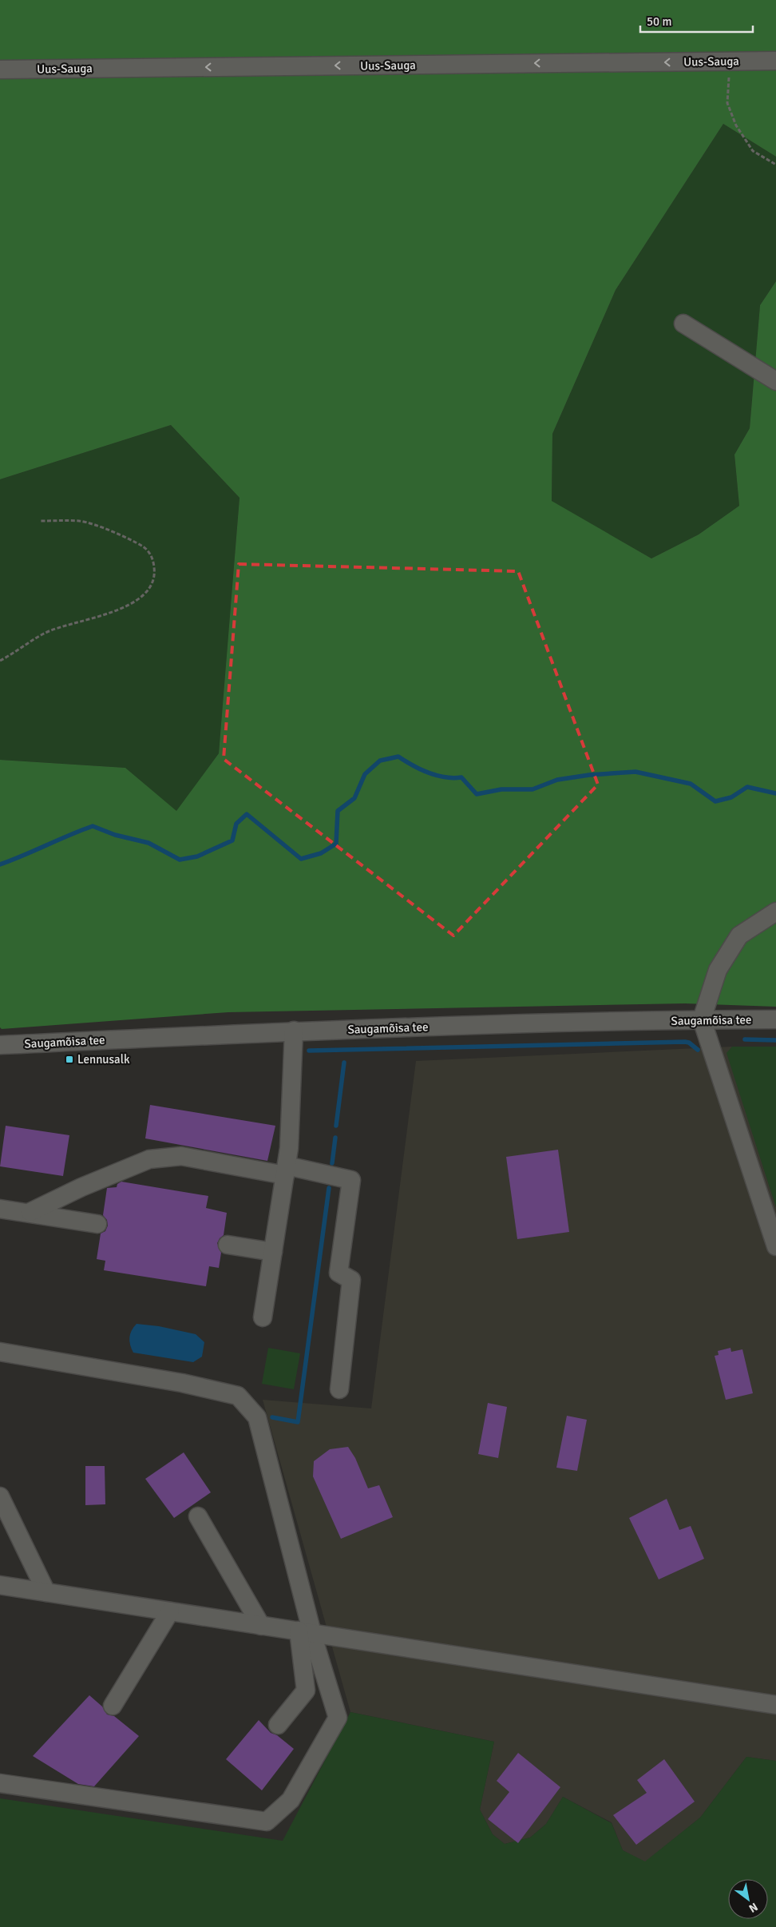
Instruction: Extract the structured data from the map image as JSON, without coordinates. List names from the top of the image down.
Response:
{
  "streets": {
    "street": ["Uus-Sauga", "Saugamõisa tee"]
  },
  "one_way": ["Uus-Sauga"],
  "places": {
    "transit": ["Lennusalk"]
  },
  "scale_bar": "50 m",
  "north": "bottom right"
}
